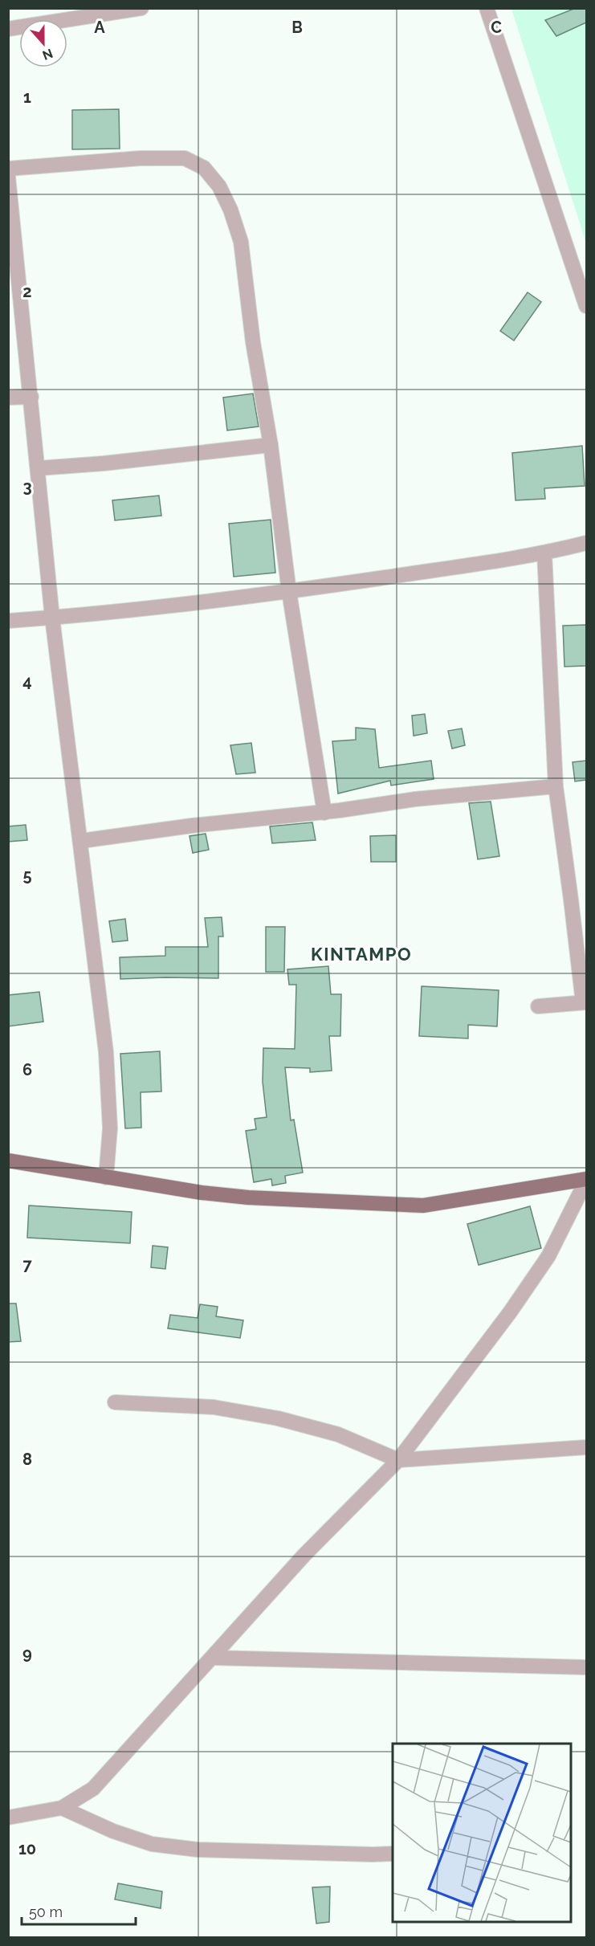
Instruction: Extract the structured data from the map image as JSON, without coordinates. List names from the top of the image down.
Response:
{
  "districts": ["KINTAMPO"],
  "scale_bar": "50 m",
  "north": "bottom",
  "grid": {
    "columns": ["A", "B", "C"],
    "rows": [
      "1",
      "2",
      "3",
      "4",
      "5",
      "6",
      "7",
      "8",
      "9",
      "10"
    ]
  }
}
